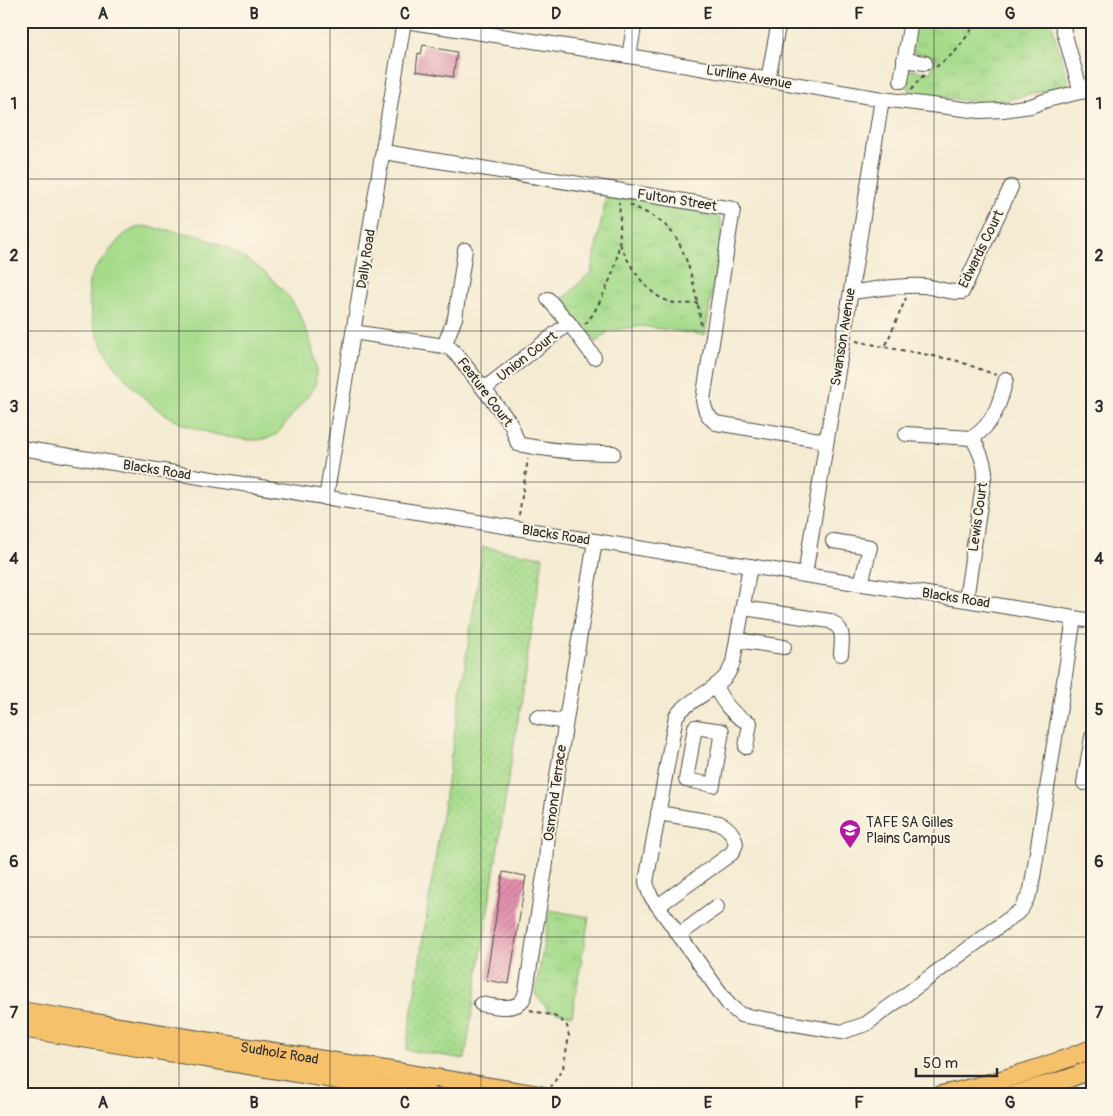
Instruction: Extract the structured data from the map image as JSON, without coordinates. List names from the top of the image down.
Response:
{
  "streets": {
    "main road": ["Sudholz Road"],
    "street": [
      "Lurline Avenue",
      "Fulton Street",
      "Edwards Court",
      "Dally Road",
      "Swanson Avenue",
      "Union Court",
      "Feature Court",
      "Blacks Road",
      "Lewis Court",
      "Osmond Terrace"
    ]
  },
  "crossings": [
    ["Lurline Avenue", "Dally Road"],
    ["Lurline Avenue", "Swanson Avenue"],
    ["Fulton Street", "Dally Road"],
    ["Fulton Street", "Swanson Avenue"],
    ["Edwards Court", "Swanson Avenue"],
    ["Dally Road", "Feature Court"],
    ["Dally Road", "Blacks Road"],
    ["Swanson Avenue", "Blacks Road"],
    ["Union Court", "Feature Court"],
    ["Blacks Road", "Lewis Court"],
    ["Blacks Road", "Osmond Terrace"]
  ],
  "places": {
    "school or university": ["TAFE SA Gilles Plains Campus"]
  },
  "scale_bar": "50 m",
  "grid": {
    "columns": [
      "A",
      "B",
      "C",
      "D",
      "E",
      "F",
      "G"
    ],
    "rows": [
      "1",
      "2",
      "3",
      "4",
      "5",
      "6",
      "7"
    ]
  }
}
